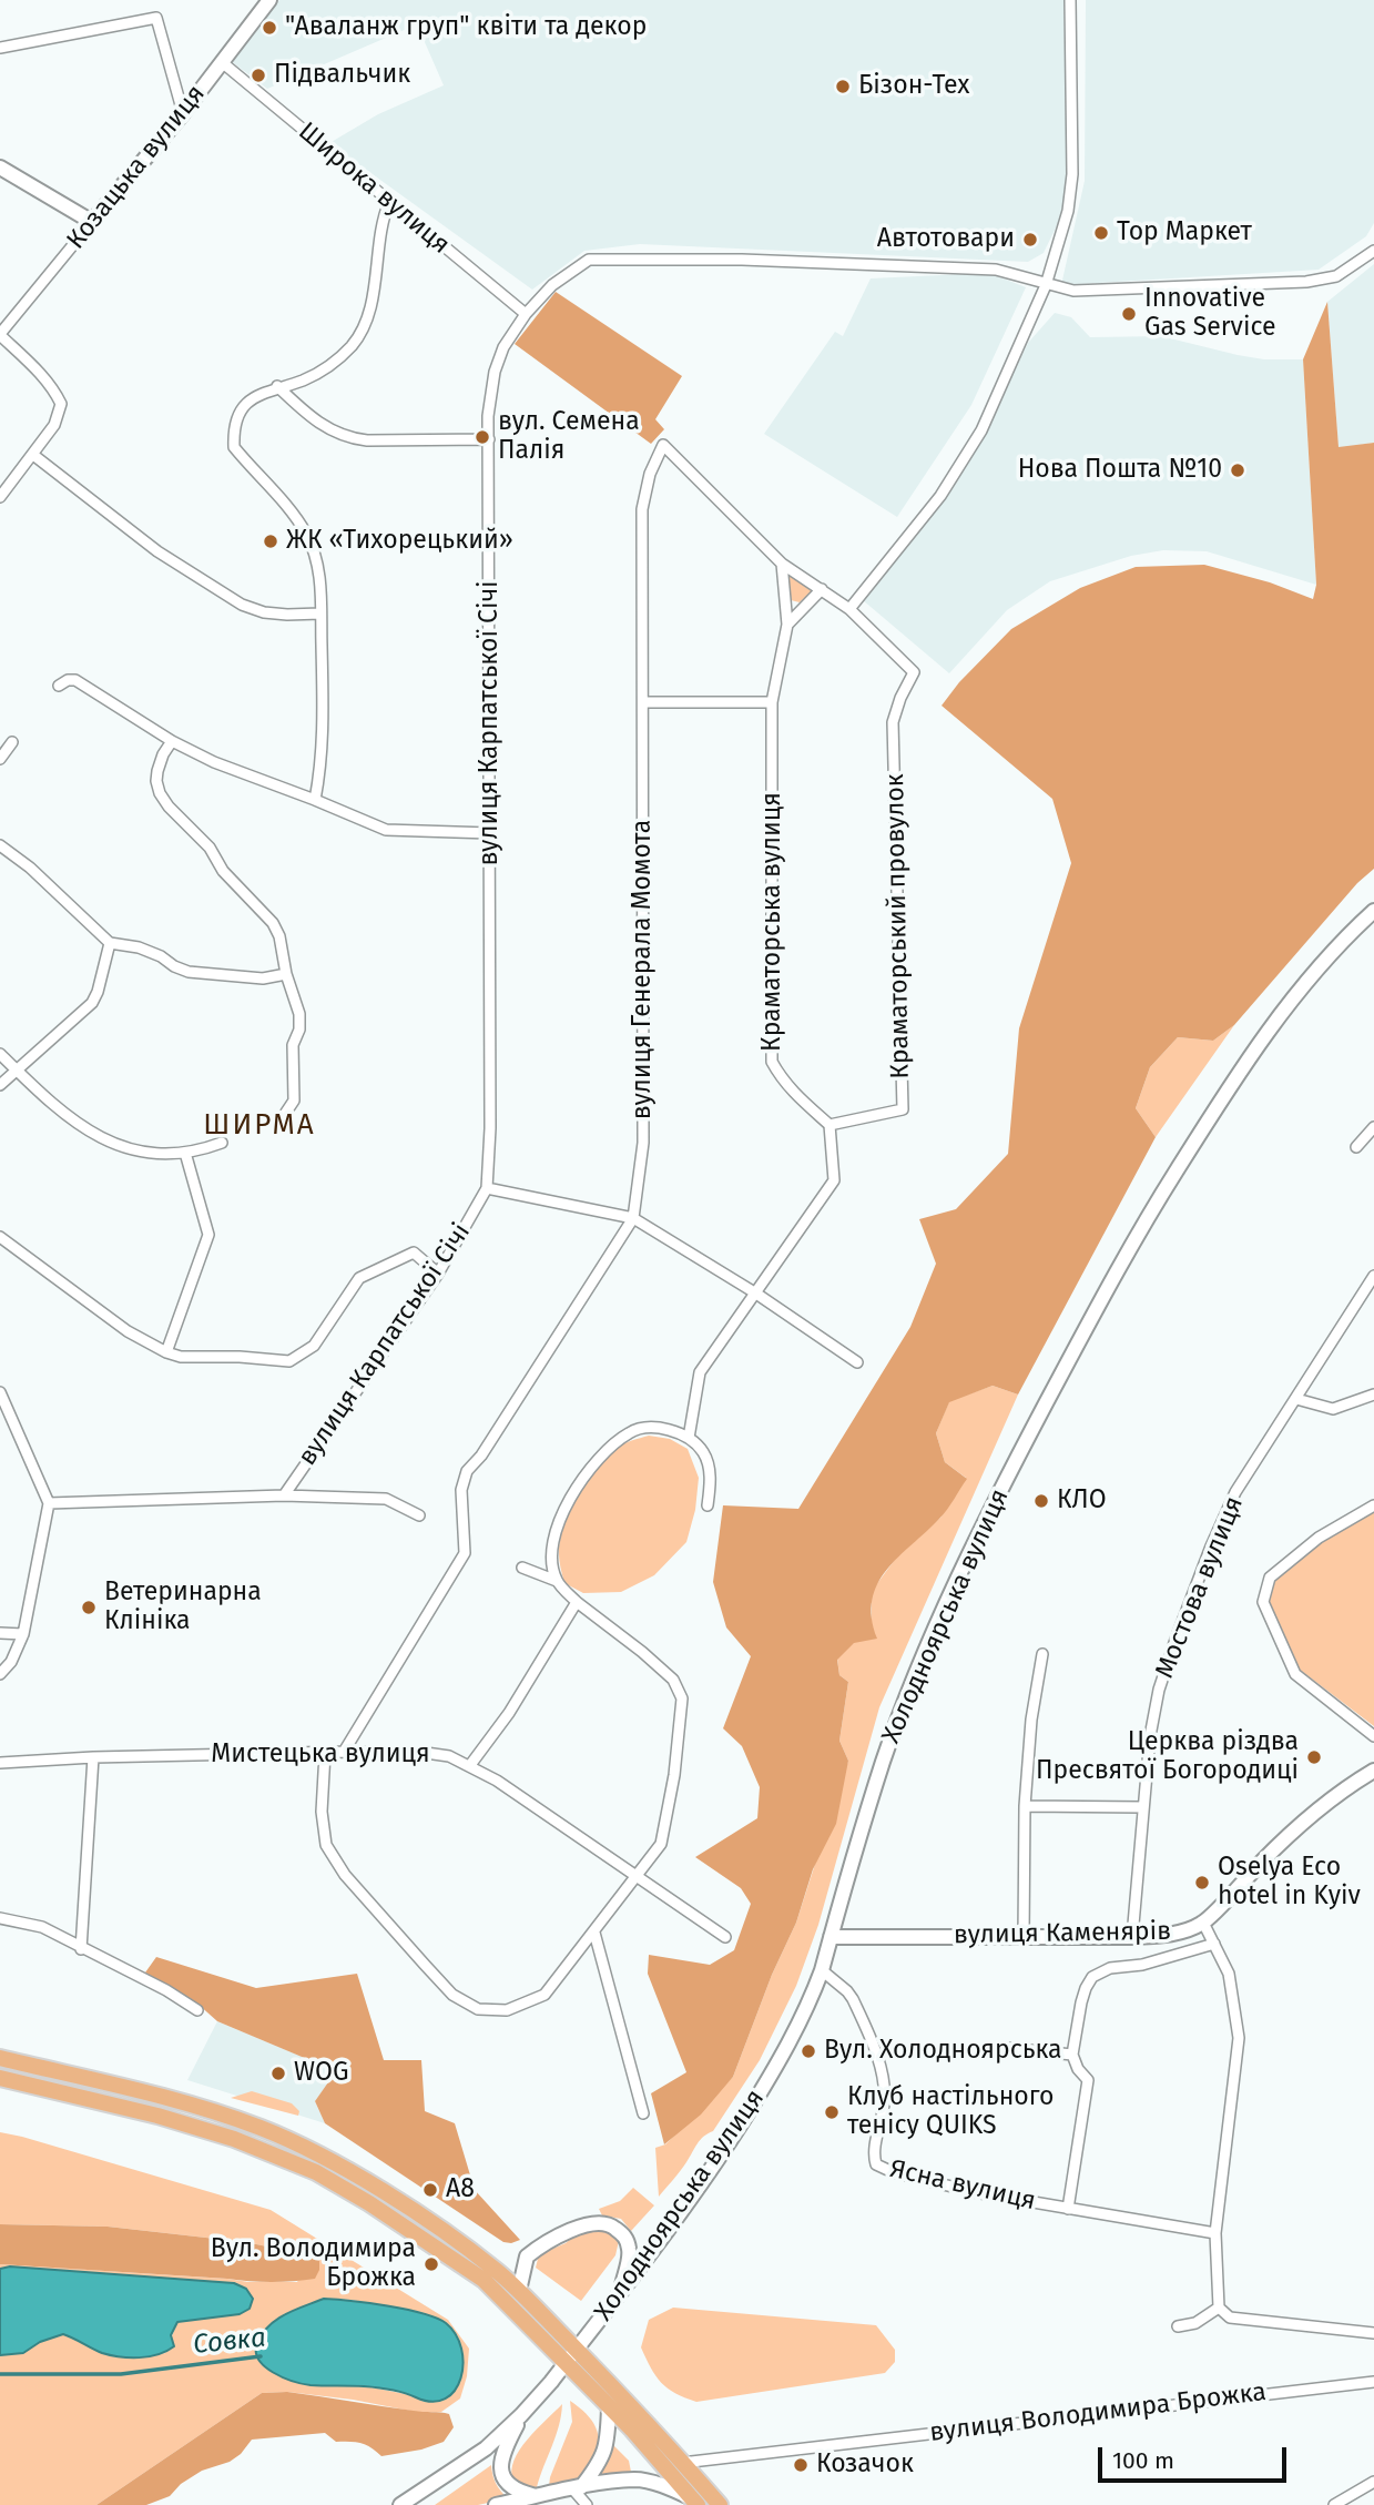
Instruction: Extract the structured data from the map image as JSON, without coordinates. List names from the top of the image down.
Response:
{
  "streets": {
    "main road": ["Козацька вулиця", "Холодноярська вулиця", "вулиця Каменярів"],
    "street": [
      "Широка вулиця",
      "вулиця Карпатської Січі",
      "Краматорська вулиця",
      "Краматорський провулок",
      "вулиця Генерала Момота",
      "Мостова вулиця",
      "Мистецька вулиця",
      "Ясна вулиця",
      "вулиця Володимира Брожка"
    ]
  },
  "crossings": [
    ["Козацька вулиця", "Широка вулиця"],
    ["Широка вулиця", "вулиця Карпатської Січі"],
    ["Краматорська вулиця", "Краматорський провулок"],
    ["Краматорська вулиця", "вулиця Генерала Момота"],
    ["Краматорський провулок", "вулиця Генерала Момота"],
    ["вулиця Генерала Момота", "Мистецька вулиця"],
    ["Мостова вулиця", "вулиця Каменярів"],
    ["Холодноярська вулиця", "вулиця Каменярів"],
    ["Холодноярська вулиця", "Ясна вулиця"]
  ],
  "districts": ["ШИРМА"],
  "water": ["Совка"],
  "places": [
    "\"Аваланж груп\" квіти та декор",
    "Підвальчик",
    "Бізон-Тех",
    "Top Маркет",
    "Автотовари",
    "Innovative Gas Service",
    "вул. Семена Палія",
    "Нова Пошта №10",
    "ЖК «Тихорецький»",
    "КЛО",
    "Ветеринарна Клініка",
    "Церква різдва Пресвятої Богородиці",
    "Oselya Eco hotel in Kyiv",
    "Вул. Холодноярська",
    "WOG",
    "Клуб настільного тенісу QUIKS",
    "А8",
    "Вул. Володимира Брожка",
    "Козачок"
  ],
  "scale_bar": "100 m"
}
